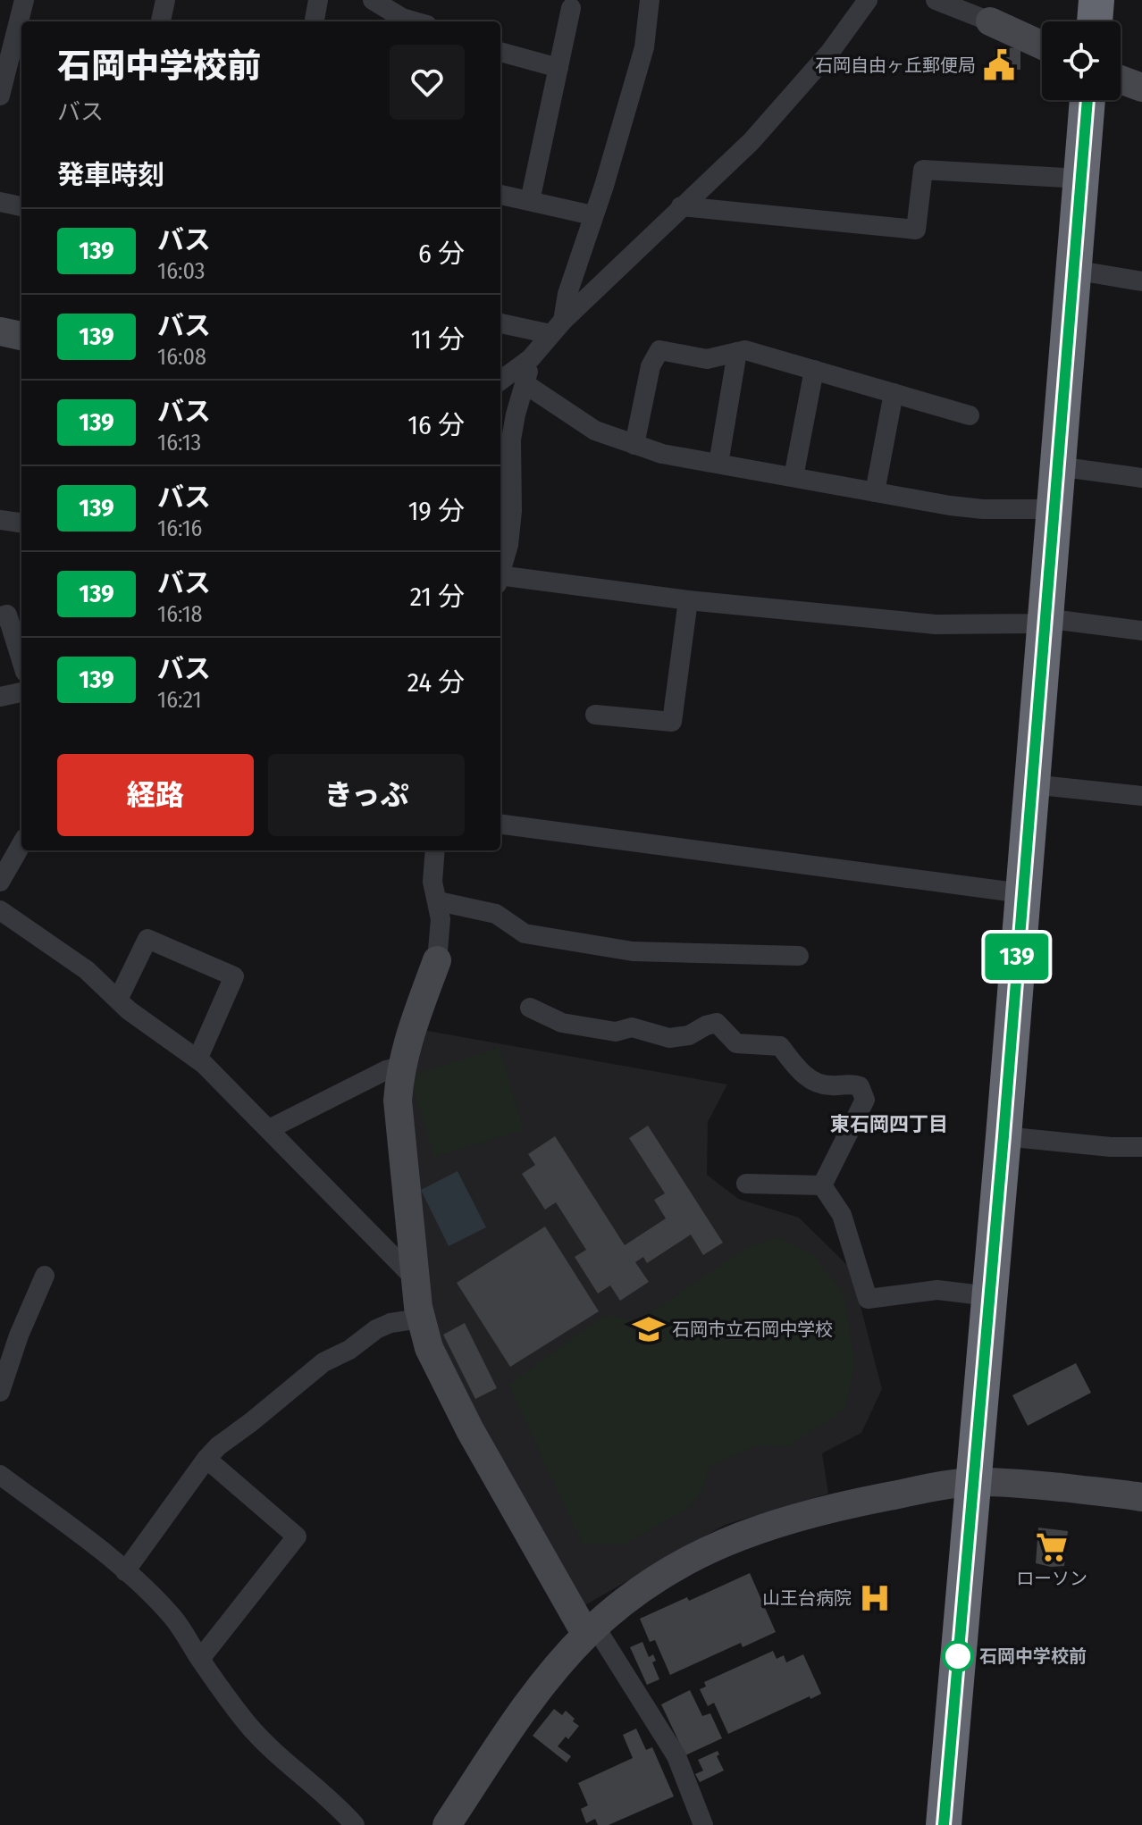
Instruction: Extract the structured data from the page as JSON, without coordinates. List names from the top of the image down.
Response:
{
  "districts": ["東石岡四丁目"],
  "places": {
    "public building": ["石岡自由ヶ丘郵便局"],
    "school or university": ["石岡市立石岡中学校"],
    "supermarket": ["ローソン"],
    "hospital": ["山王台病院"],
    "other": ["石岡中学校前"]
  },
  "lines": ["bus line 139"],
  "page": {
    "on_map": "139",
    "heading": [
      ["石岡中学校前", "バス"],
      "発車時刻"
    ],
    "list": [
      {
        "mark": "139",
        "name": "バス",
        "note": "16:03",
        "value": "6 分"
      },
      {
        "mark": "139",
        "name": "バス",
        "note": "16:08",
        "value": "11 分"
      },
      {
        "mark": "139",
        "name": "バス",
        "note": "16:13",
        "value": "16 分"
      },
      {
        "mark": "139",
        "name": "バス",
        "note": "16:16",
        "value": "19 分"
      },
      {
        "mark": "139",
        "name": "バス",
        "note": "16:18",
        "value": "21 分"
      },
      {
        "mark": "139",
        "name": "バス",
        "note": "16:21",
        "value": "24 分"
      }
    ],
    "buttons": ["経路", "きっぷ"]
  }
}
